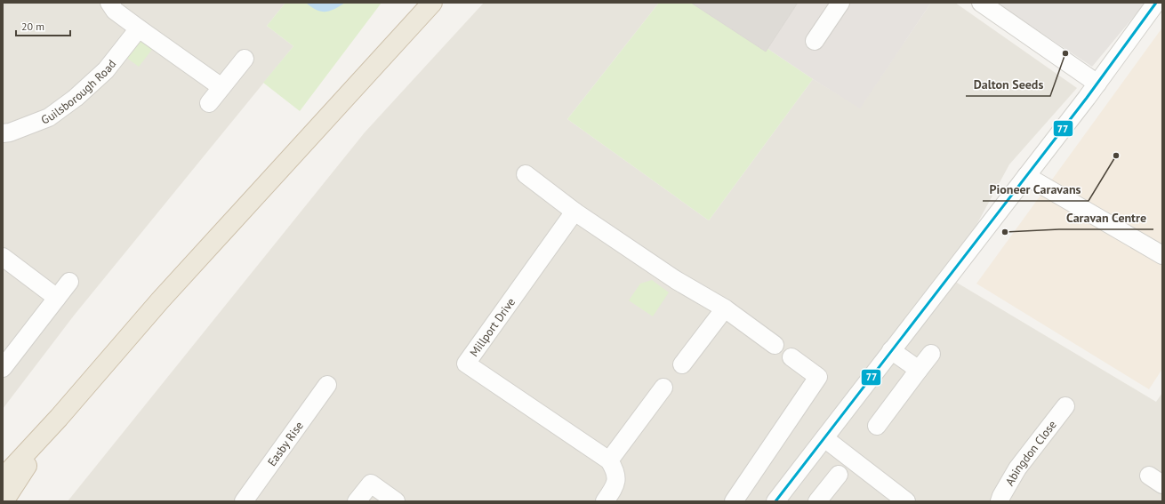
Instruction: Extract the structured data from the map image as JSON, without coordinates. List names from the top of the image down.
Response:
{
  "streets": {
    "street": [
      "Guilsborough Road",
      "Millport Drive",
      "Easby Rise",
      "Abingdon Close"
    ]
  },
  "places": ["Dalton Seeds", "Pioneer Caravans", "Caravan Centre"],
  "lines": ["transit line 77"],
  "scale_bar": "20 m"
}
